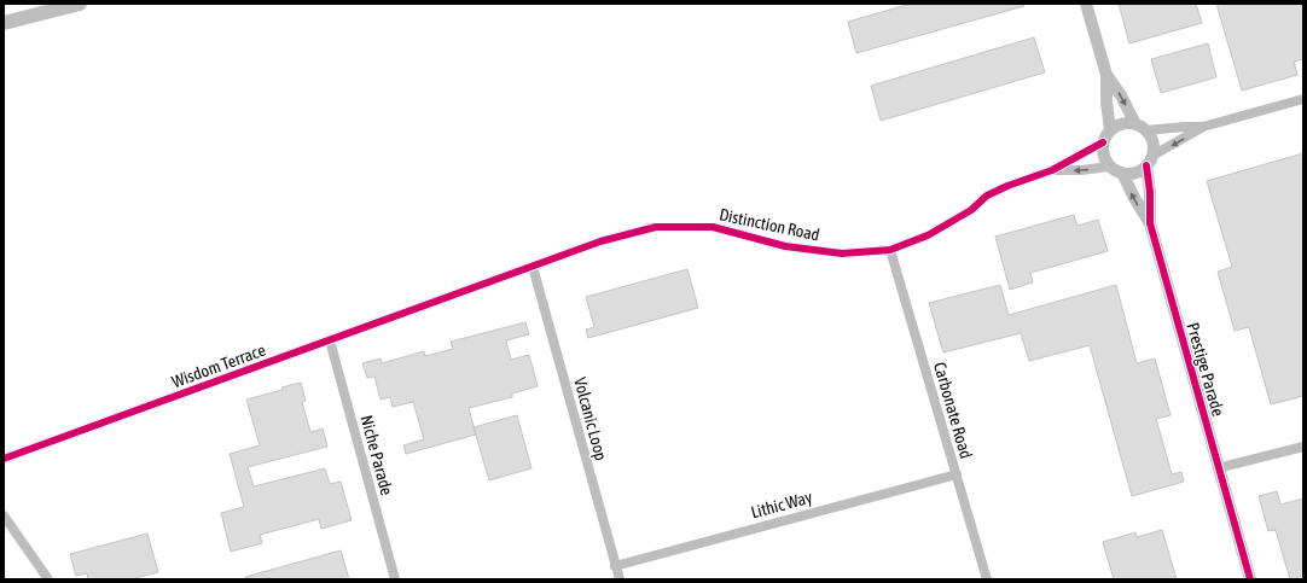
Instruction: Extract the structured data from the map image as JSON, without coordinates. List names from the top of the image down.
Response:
{
  "streets": {
    "street": [
      "Distinction Road",
      "Wisdom Terrace",
      "Prestige Parade",
      "Carbonate Road",
      "Volcanic Loop",
      "Niche Parade",
      "Lithic Way"
    ]
  },
  "crossings": [
    ["Distinction Road", "Wisdom Terrace"],
    ["Distinction Road", "Prestige Parade"],
    ["Distinction Road", "Carbonate Road"],
    ["Distinction Road", "Volcanic Loop"],
    ["Wisdom Terrace", "Niche Parade"],
    ["Carbonate Road", "Lithic Way"],
    ["Volcanic Loop", "Lithic Way"]
  ]
}
